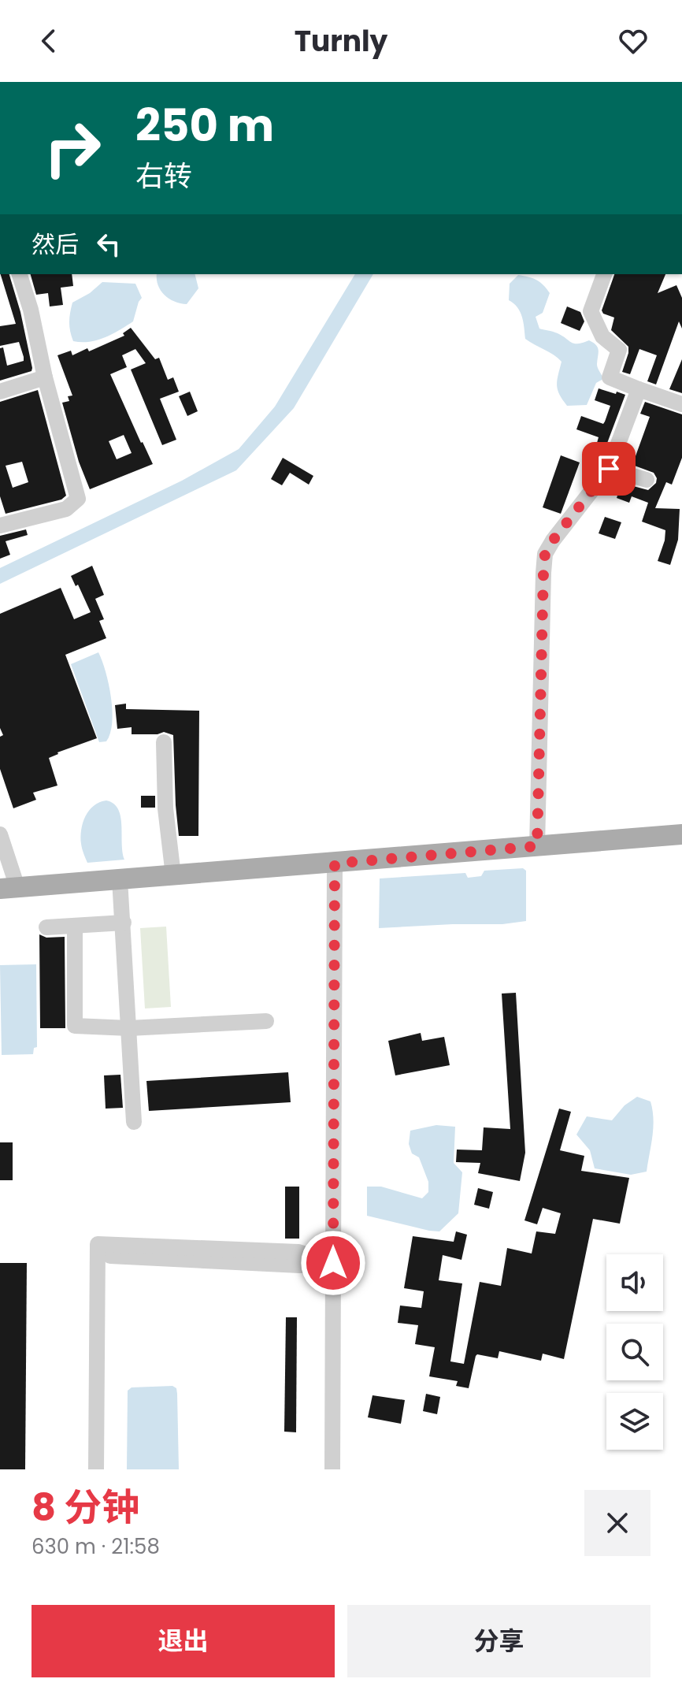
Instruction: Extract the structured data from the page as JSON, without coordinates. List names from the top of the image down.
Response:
{
  "page": {
    "header": "Turnly",
    "turn": ["250 m", "右转"],
    "then": "然后",
    "heading": ["8 分钟", "630 m · 21:58"],
    "buttons": ["退出", "分享"]
  }
}
